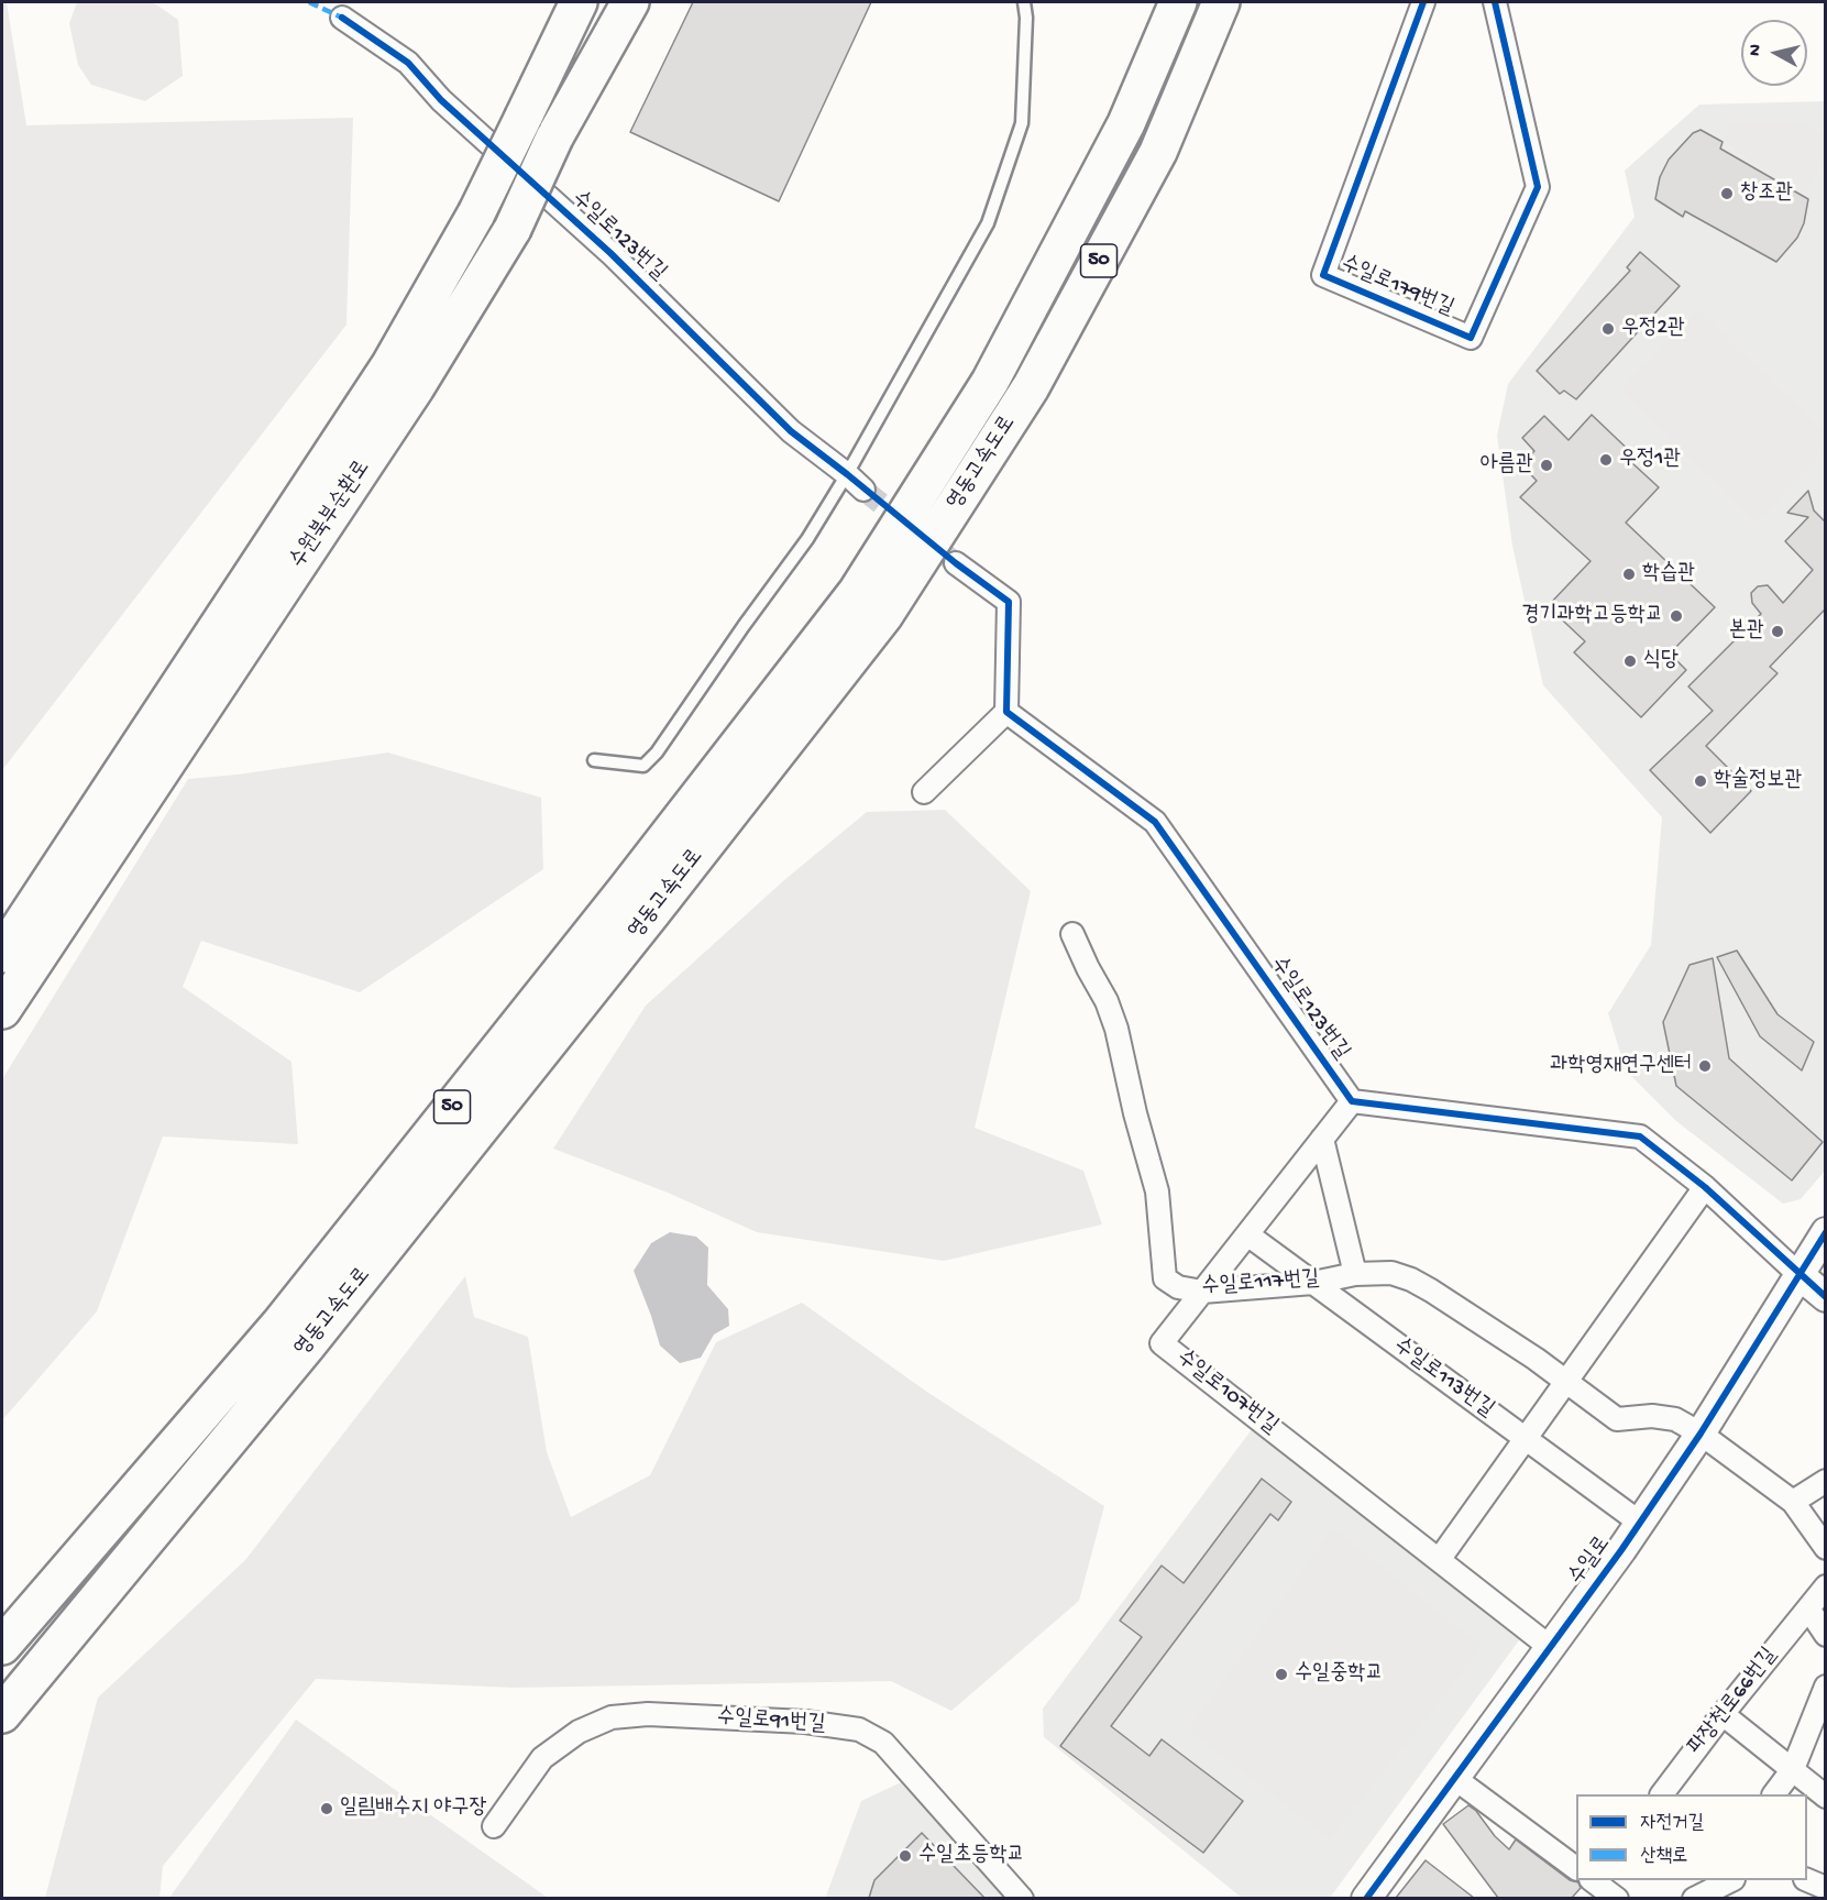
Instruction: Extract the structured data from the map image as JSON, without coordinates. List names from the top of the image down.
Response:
{
  "streets": {
    "highway": ["50", "영동고속도로", "수원북부순환로"],
    "street": [
      "수일로123번길",
      "수일로179번길",
      "수일로117번길",
      "수일로113번길",
      "수일로107번길",
      "수일로",
      "파장천로66번길",
      "수일로91번길"
    ]
  },
  "crossings": [
    ["수일로123번길", "수일로107번길"],
    ["수일로117번길", "수일로113번길"],
    ["수일로117번길", "수일로107번길"],
    ["수일로117번길", "수일로"],
    ["수일로113번길", "수일로107번길"],
    ["수일로113번길", "수일로"],
    ["수일로107번길", "수일로"]
  ],
  "places": [
    "창조관",
    "우정2관",
    "우정1관",
    "아름관",
    "학습관",
    "경기과학고등학교",
    "본관",
    "식당",
    "학술정보관",
    "과학영재연구센터",
    "수일중학교",
    "일림배수지 야구장",
    "수일초등학교"
  ],
  "legend": ["자전거길", "산책로"],
  "north": "left"
}
